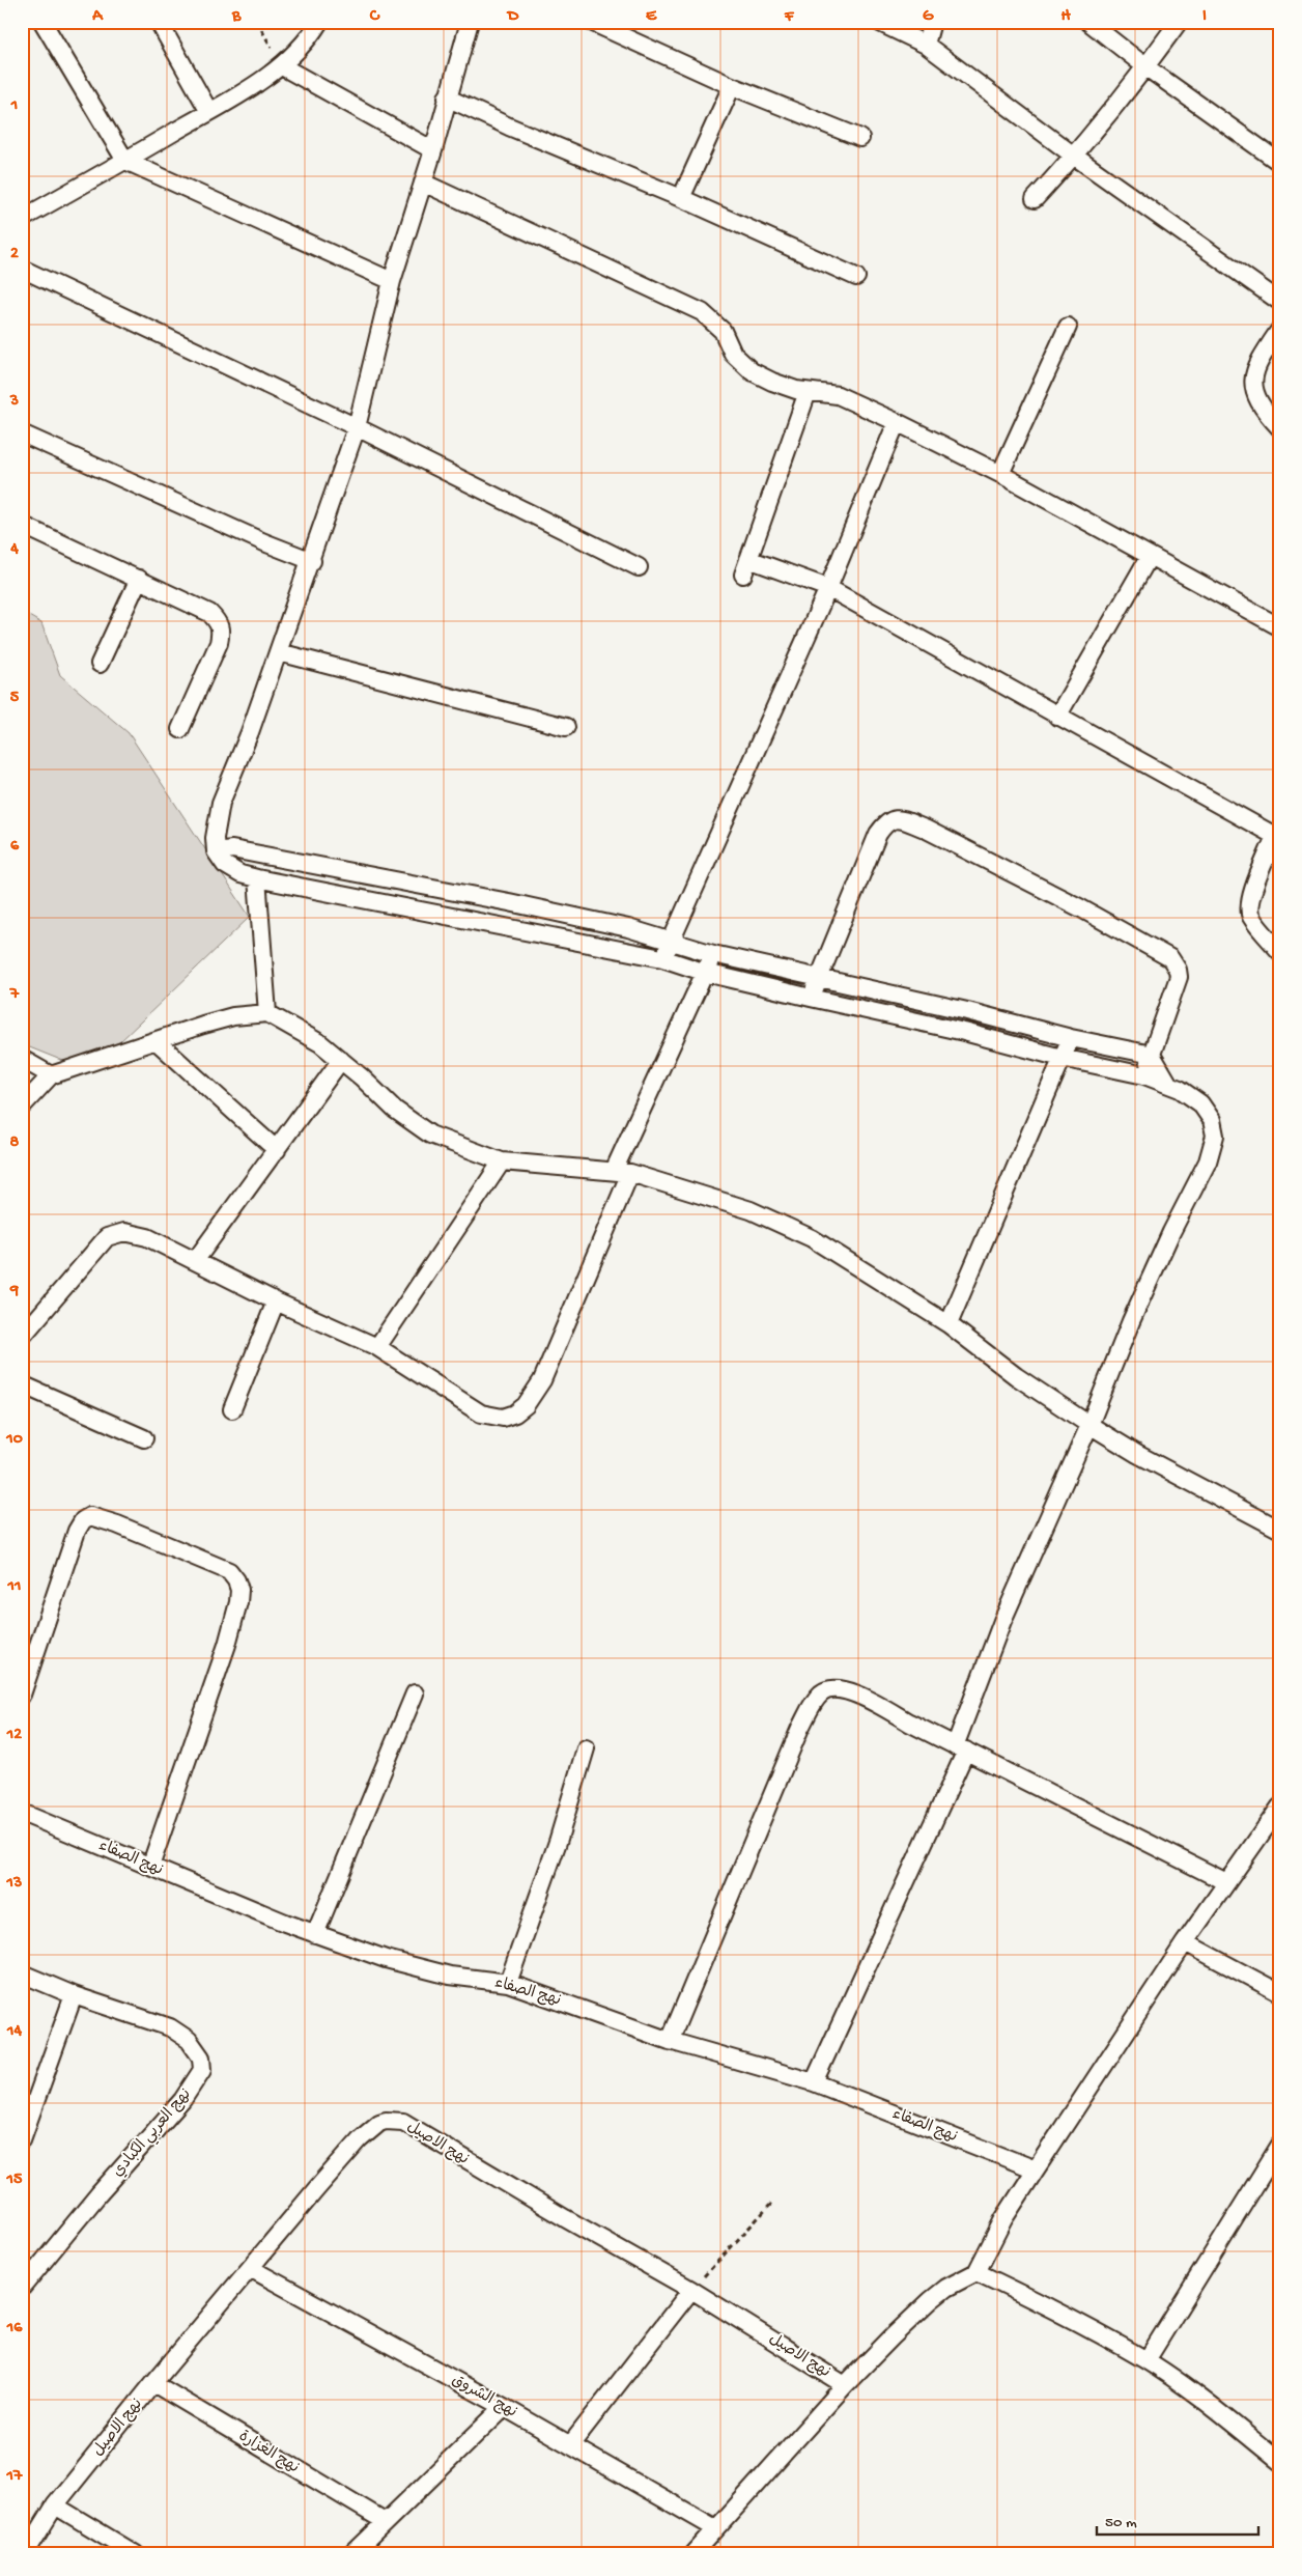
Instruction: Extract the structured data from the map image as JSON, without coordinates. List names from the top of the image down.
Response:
{
  "streets": {
    "street": [
      "نهج الصفاء",
      "نهج العربي الكبادي",
      "نهج الاصيل",
      "نهج الشروق",
      "نهج الغزارة"
    ]
  },
  "crossings": [
    ["نهج الاصيل", "نهج الشروق"],
    ["نهج الاصيل", "نهج الغزارة"]
  ],
  "scale_bar": "50 m",
  "grid": {
    "columns": [
      "A",
      "B",
      "C",
      "D",
      "E",
      "F",
      "G",
      "H",
      "I"
    ],
    "rows": [
      "1",
      "2",
      "3",
      "4",
      "5",
      "6",
      "7",
      "8",
      "9",
      "10",
      "11",
      "12",
      "13",
      "14",
      "15",
      "16",
      "17"
    ]
  }
}
